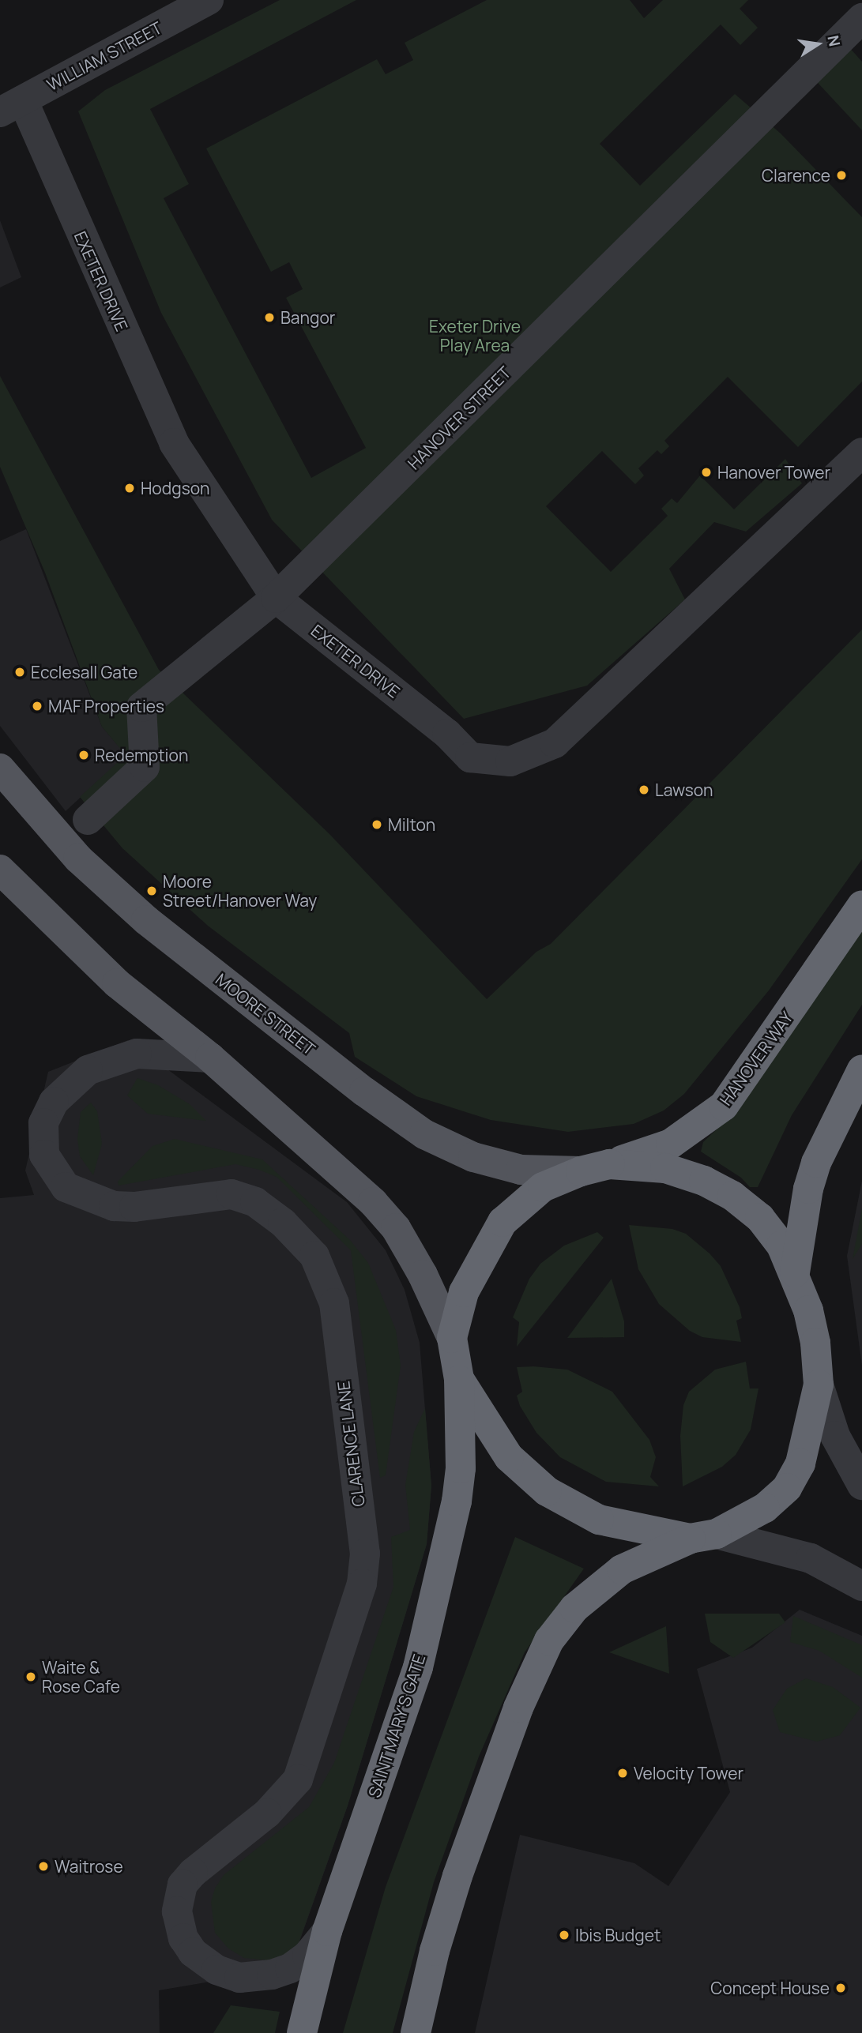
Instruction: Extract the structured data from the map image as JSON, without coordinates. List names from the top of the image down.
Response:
{
  "streets": {
    "highway": ["MOORE STREET", "HANOVER WAY", "SAINT MARY'S GATE"],
    "street": [
      "WILLIAM STREET",
      "EXETER DRIVE",
      "HANOVER STREET",
      "CLARENCE LANE"
    ]
  },
  "crossings": [
    ["WILLIAM STREET", "EXETER DRIVE"],
    ["EXETER DRIVE", "HANOVER STREET"],
    ["MOORE STREET", "HANOVER WAY"],
    ["MOORE STREET", "CLARENCE LANE"],
    ["MOORE STREET", "SAINT MARY'S GATE"],
    ["CLARENCE LANE", "SAINT MARY'S GATE"]
  ],
  "parks": ["Exeter Drive Play Area"],
  "places": [
    "Clarence",
    "Bangor",
    "Hanover Tower",
    "Hodgson",
    "Ecclesall Gate",
    "MAF Properties",
    "Redemption",
    "Lawson",
    "Milton",
    "Moore Street/Hanover Way",
    "Waite & Rose Cafe",
    "Velocity Tower",
    "Waitrose",
    "Ibis Budget",
    "Concept House"
  ],
  "north": "right"
}
